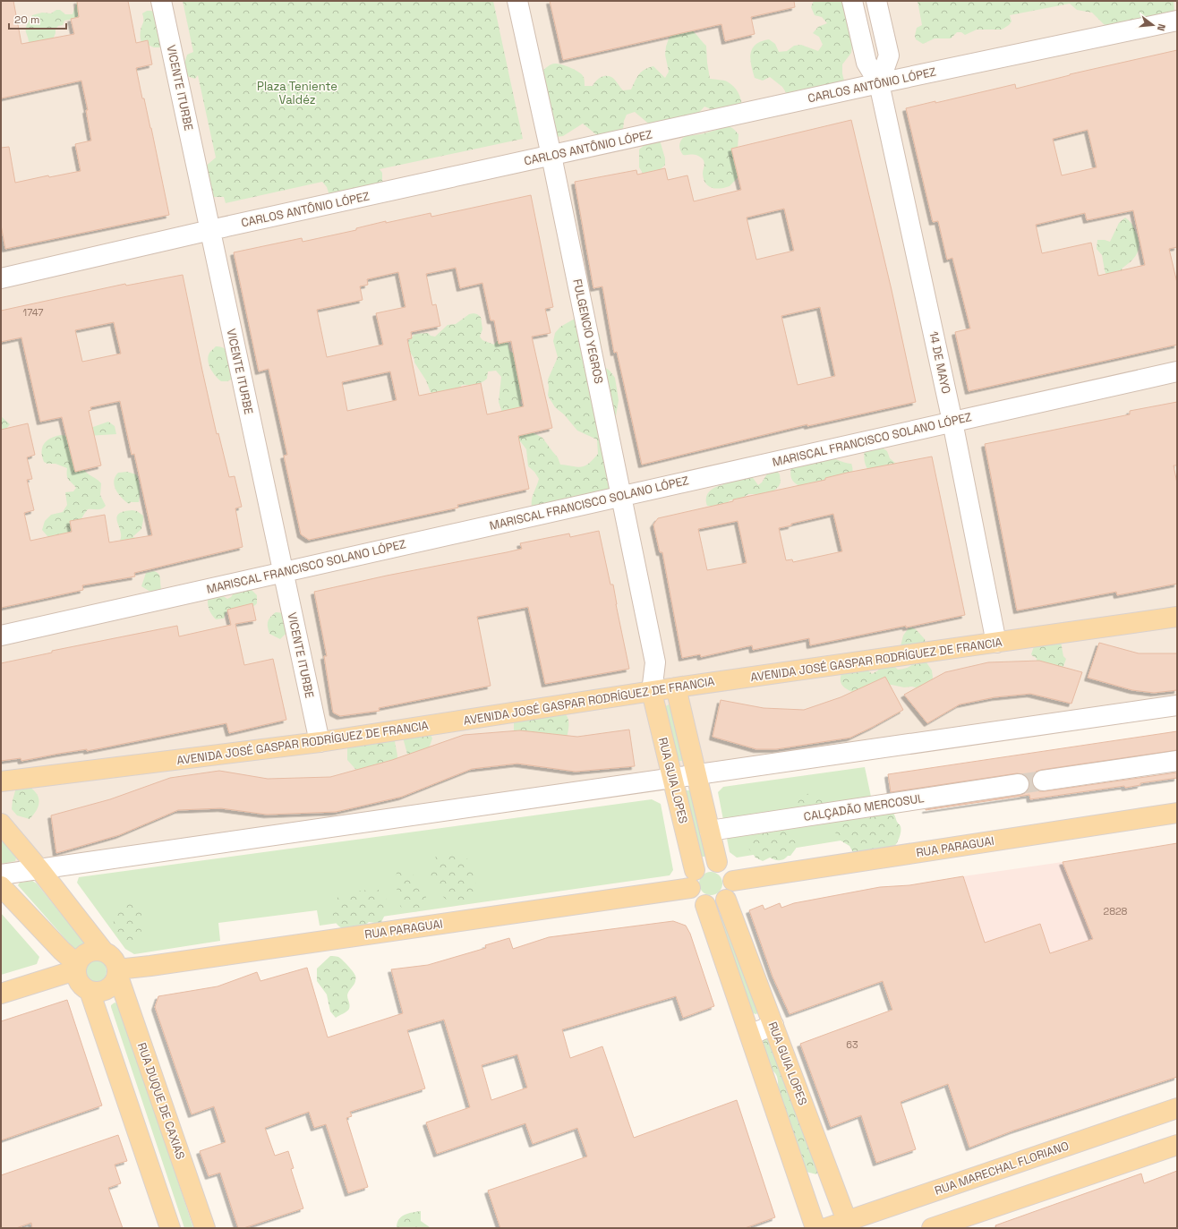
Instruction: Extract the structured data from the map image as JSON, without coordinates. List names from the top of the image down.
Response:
{
  "streets": {
    "main road": [
      "AVENIDA JOSÉ GASPAR RODRÍGUEZ DE FRANCIA",
      "RUA GUIA LOPES",
      "RUA PARAGUAI",
      "RUA DUQUE DE CAXIAS",
      "RUA MARECHAL FLORIANO"
    ],
    "street": [
      "CARLOS ANTÔNIO LÓPEZ",
      "VICENTE ITURBE",
      "FULGENCIO YEGROS",
      "14 DE MAYO",
      "MARISCAL FRANCISCO SOLANO LÓPEZ",
      "CALÇADÃO MERCOSUL"
    ]
  },
  "crossings": [
    ["CARLOS ANTÔNIO LÓPEZ", "VICENTE ITURBE"],
    ["CARLOS ANTÔNIO LÓPEZ", "FULGENCIO YEGROS"],
    ["CARLOS ANTÔNIO LÓPEZ", "14 DE MAYO"],
    ["VICENTE ITURBE", "MARISCAL FRANCISCO SOLANO LÓPEZ"],
    ["VICENTE ITURBE", "AVENIDA JOSÉ GASPAR RODRÍGUEZ DE FRANCIA"],
    ["FULGENCIO YEGROS", "MARISCAL FRANCISCO SOLANO LÓPEZ"],
    ["FULGENCIO YEGROS", "AVENIDA JOSÉ GASPAR RODRÍGUEZ DE FRANCIA"],
    ["FULGENCIO YEGROS", "RUA GUIA LOPES"],
    ["14 DE MAYO", "MARISCAL FRANCISCO SOLANO LÓPEZ"],
    ["14 DE MAYO", "AVENIDA JOSÉ GASPAR RODRÍGUEZ DE FRANCIA"],
    ["AVENIDA JOSÉ GASPAR RODRÍGUEZ DE FRANCIA", "RUA GUIA LOPES"],
    ["RUA GUIA LOPES", "CALÇADÃO MERCOSUL"],
    ["RUA GUIA LOPES", "RUA PARAGUAI"],
    ["RUA GUIA LOPES", "RUA MARECHAL FLORIANO"],
    ["RUA PARAGUAI", "RUA DUQUE DE CAXIAS"]
  ],
  "parks": ["Plaza Teniente Valdéz"],
  "house_numbers": ["1747", "2828", "63"],
  "scale_bar": "20 m",
  "north": "right"
}
